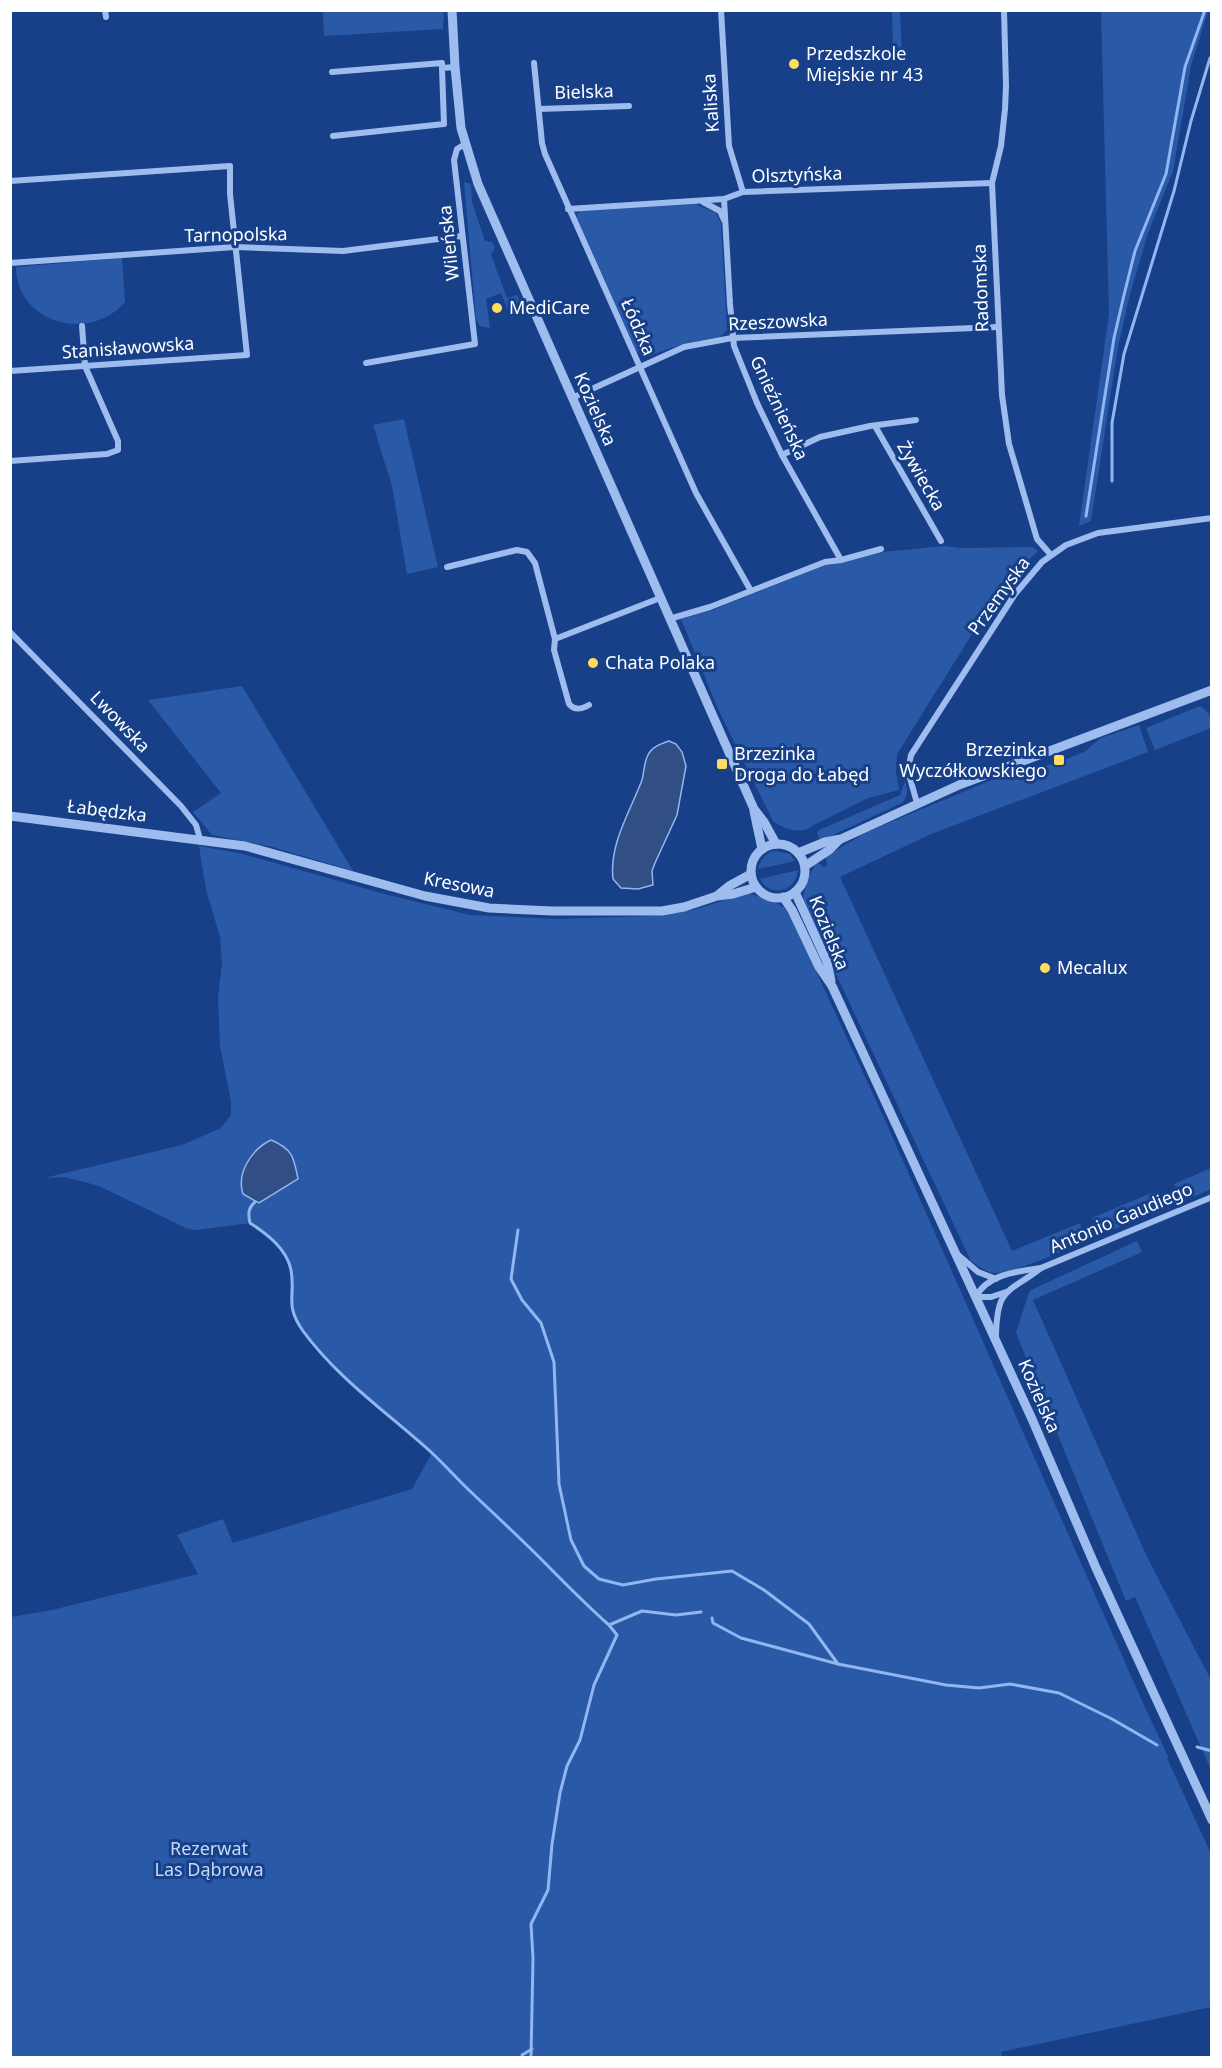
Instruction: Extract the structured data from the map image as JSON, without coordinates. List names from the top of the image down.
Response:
{
  "streets": {
    "street": [
      "Bielska",
      "Kaliska",
      "Olsztyńska",
      "Tarnopolska",
      "Wileńska",
      "Radomska",
      "Rzeszowska",
      "Łódzka",
      "Stanisławowska",
      "Gnieźnieńska",
      "Kozielska",
      "Żywiecka",
      "Przemyska",
      "Lwowska",
      "Łabędzka",
      "Kresowa",
      "Antonio Gaudiego"
    ]
  },
  "crossings": [
    ["Bielska", "Łódzka"],
    ["Kaliska", "Olsztyńska"],
    ["Olsztyńska", "Radomska"],
    ["Olsztyńska", "Łódzka"],
    ["Olsztyńska", "Gnieźnieńska"],
    ["Tarnopolska", "Wileńska"],
    ["Tarnopolska", "Stanisławowska"],
    ["Wileńska", "Kozielska"],
    ["Radomska", "Rzeszowska"],
    ["Radomska", "Przemyska"],
    ["Rzeszowska", "Łódzka"],
    ["Rzeszowska", "Gnieźnieńska"],
    ["Rzeszowska", "Kozielska"],
    ["Gnieźnieńska", "Żywiecka"],
    ["Kozielska", "Kresowa"],
    ["Kozielska", "Antonio Gaudiego"],
    ["Lwowska", "Łabędzka"],
    ["Lwowska", "Kresowa"],
    ["Łabędzka", "Kresowa"]
  ],
  "parks": ["Rezerwat Las Dąbrowa"],
  "places": {
    "other": [
      "Przedszkole Miejskie nr 43",
      "MediCare",
      "Chata Polaka",
      "Mecalux"
    ],
    "transit": ["Brzezinka Wyczółkowskiego", "Brzezinka Droga do Łabęd"]
  }
}
